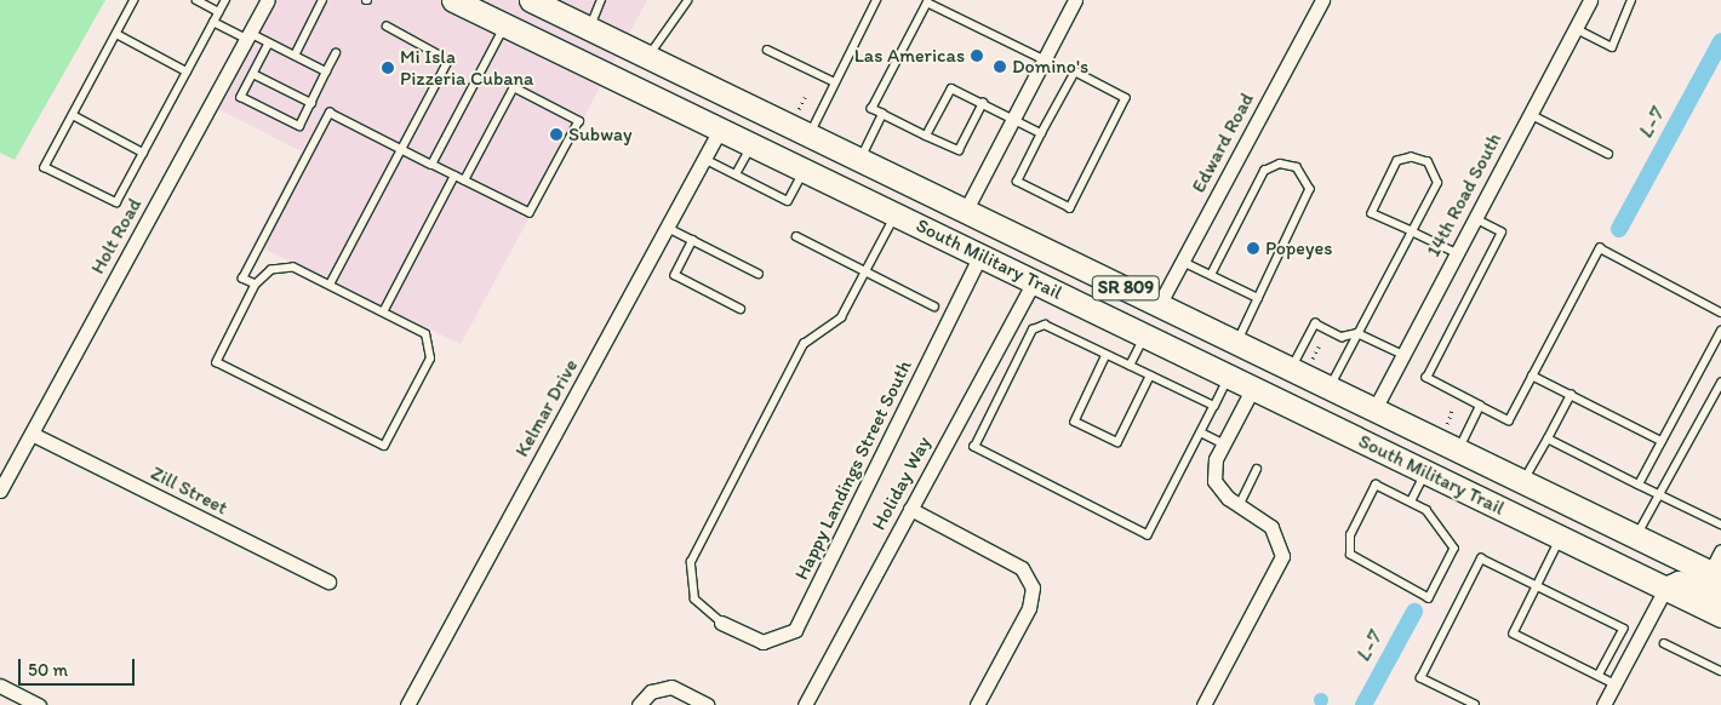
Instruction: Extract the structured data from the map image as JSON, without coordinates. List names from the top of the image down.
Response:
{
  "streets": {
    "main road": ["South Military Trail", "SR 809"],
    "street": [
      "Edward Road",
      "14th Road South",
      "Holt Road",
      "Kelmar Drive",
      "Happy Landings Street South",
      "Holiday Way",
      "Zill Street"
    ]
  },
  "crossings": [
    ["Edward Road", "South Military Trail"],
    ["14th Road South", "South Military Trail"],
    ["Holt Road", "Zill Street"],
    ["South Military Trail", "Kelmar Drive"],
    ["South Military Trail", "Happy Landings Street South"],
    ["South Military Trail", "Holiday Way"]
  ],
  "water": ["L-7"],
  "places": [
    "Las Americas",
    "Domino's",
    "Mi Isla Pizzeria Cubana",
    "Subway",
    "Popeyes"
  ],
  "scale_bar": "50 m"
}
